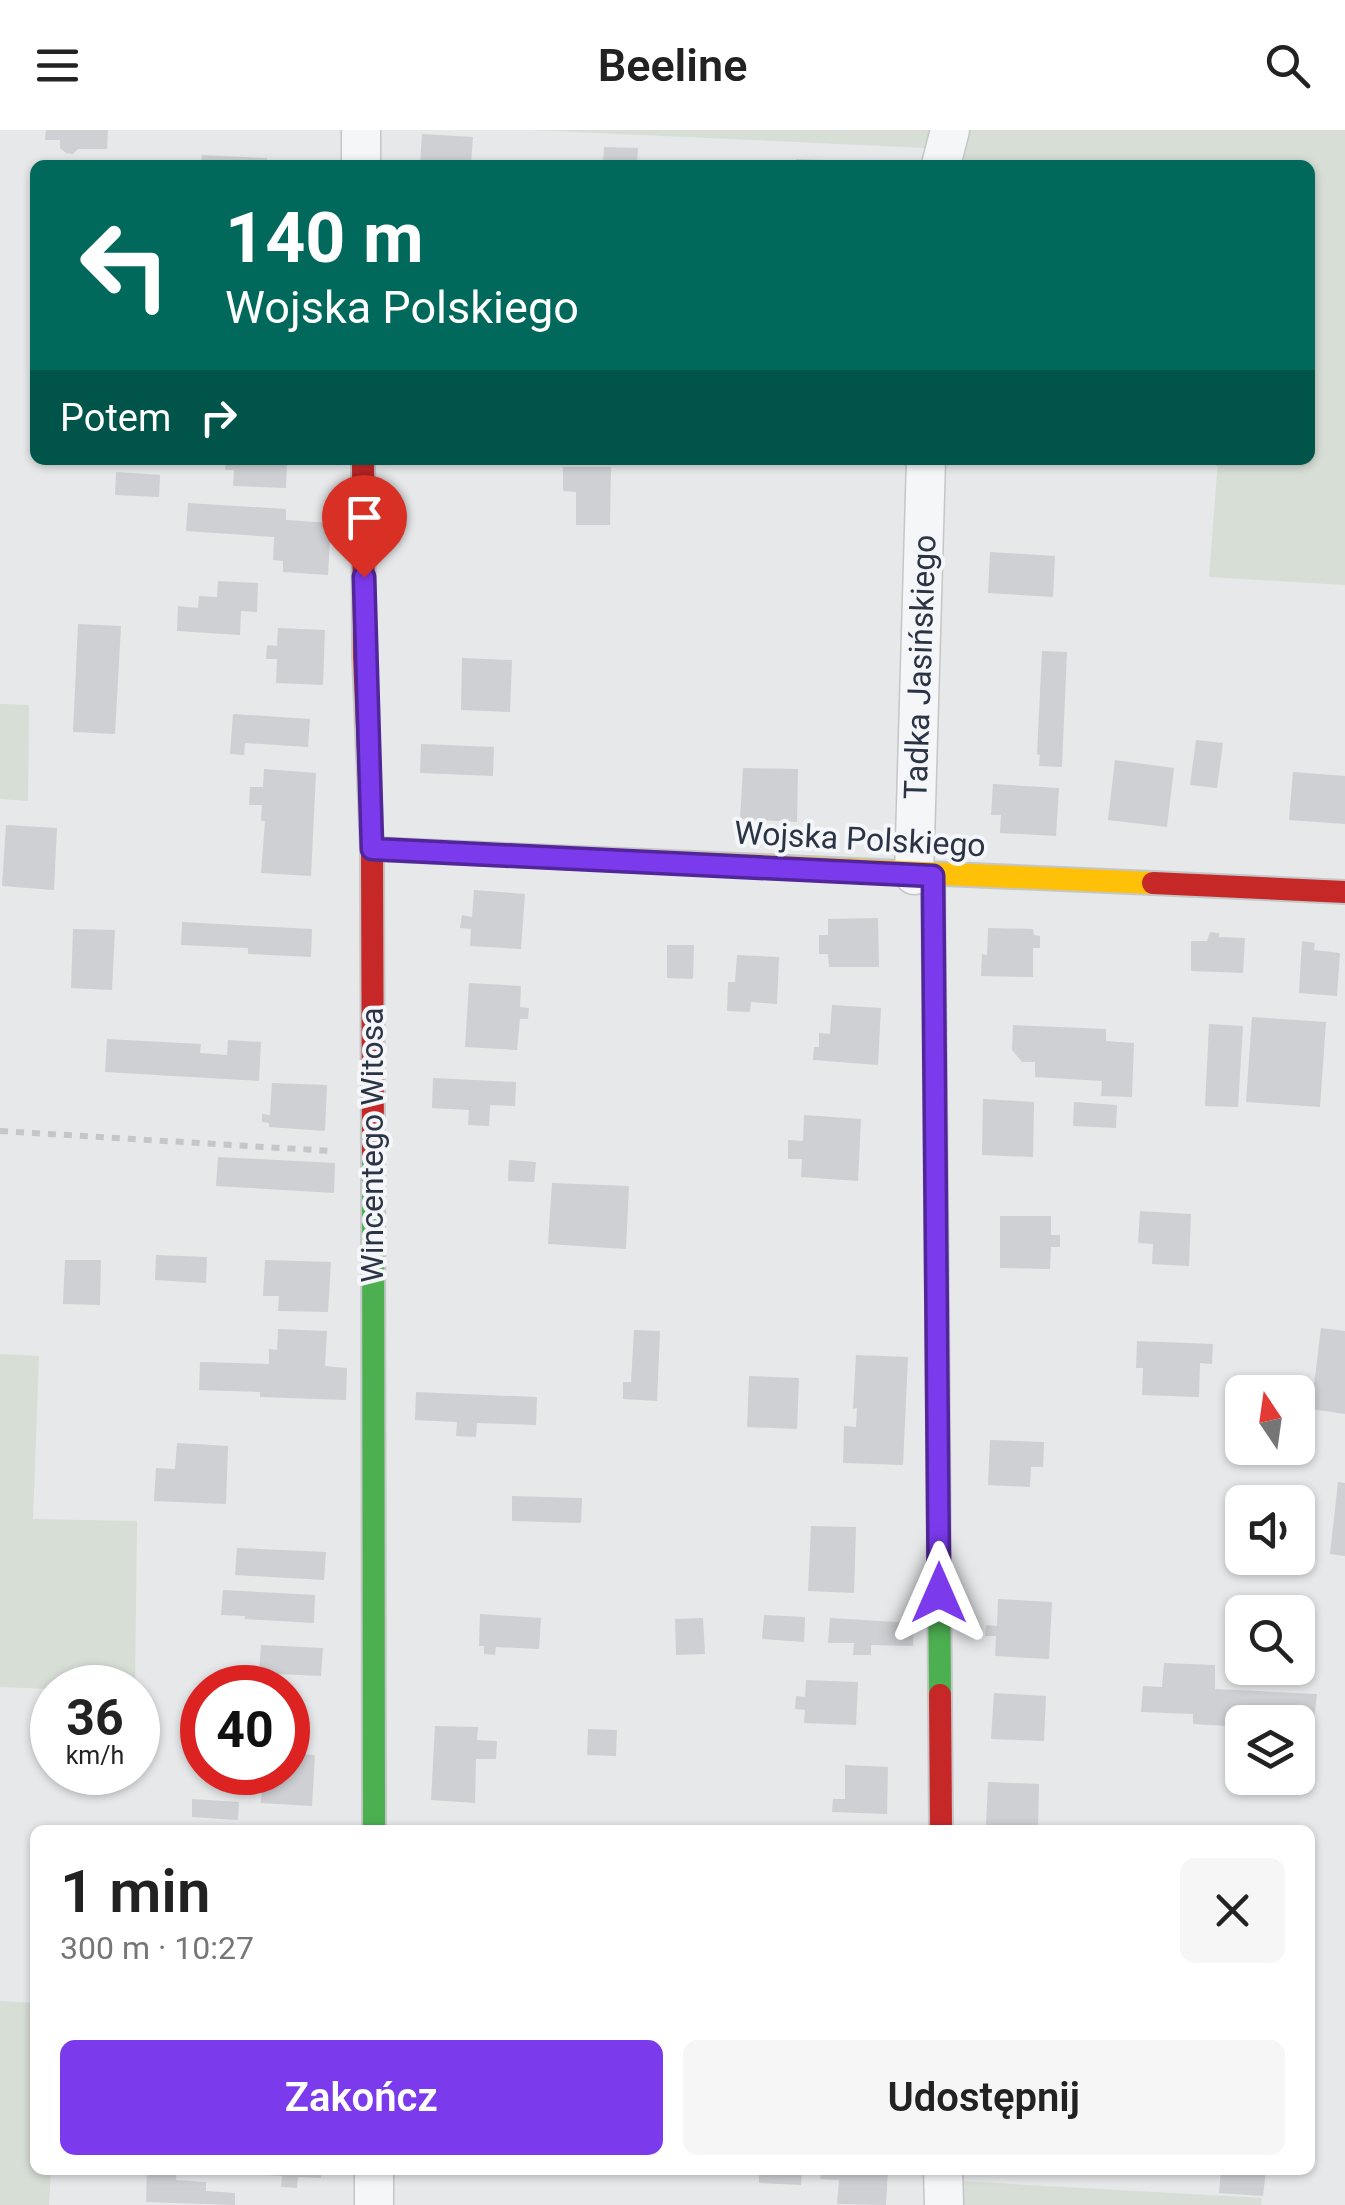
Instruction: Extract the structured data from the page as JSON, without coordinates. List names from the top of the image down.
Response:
{
  "streets": {
    "street": ["Tadka Jasińskiego", "Wojska Polskiego", "Wincentego Witosa"]
  },
  "crossings": [
    ["Tadka Jasińskiego", "Wojska Polskiego"],
    ["Wojska Polskiego", "Wincentego Witosa"]
  ],
  "north": "top",
  "page": {
    "header": "Beeline",
    "turn": ["140 m", "Wojska Polskiego"],
    "then": "Potem",
    "speed": "36 km/h",
    "limit": "40",
    "heading": ["1 min", "300 m · 10:27"],
    "buttons": ["Zakończ", "Udostępnij"]
  }
}
